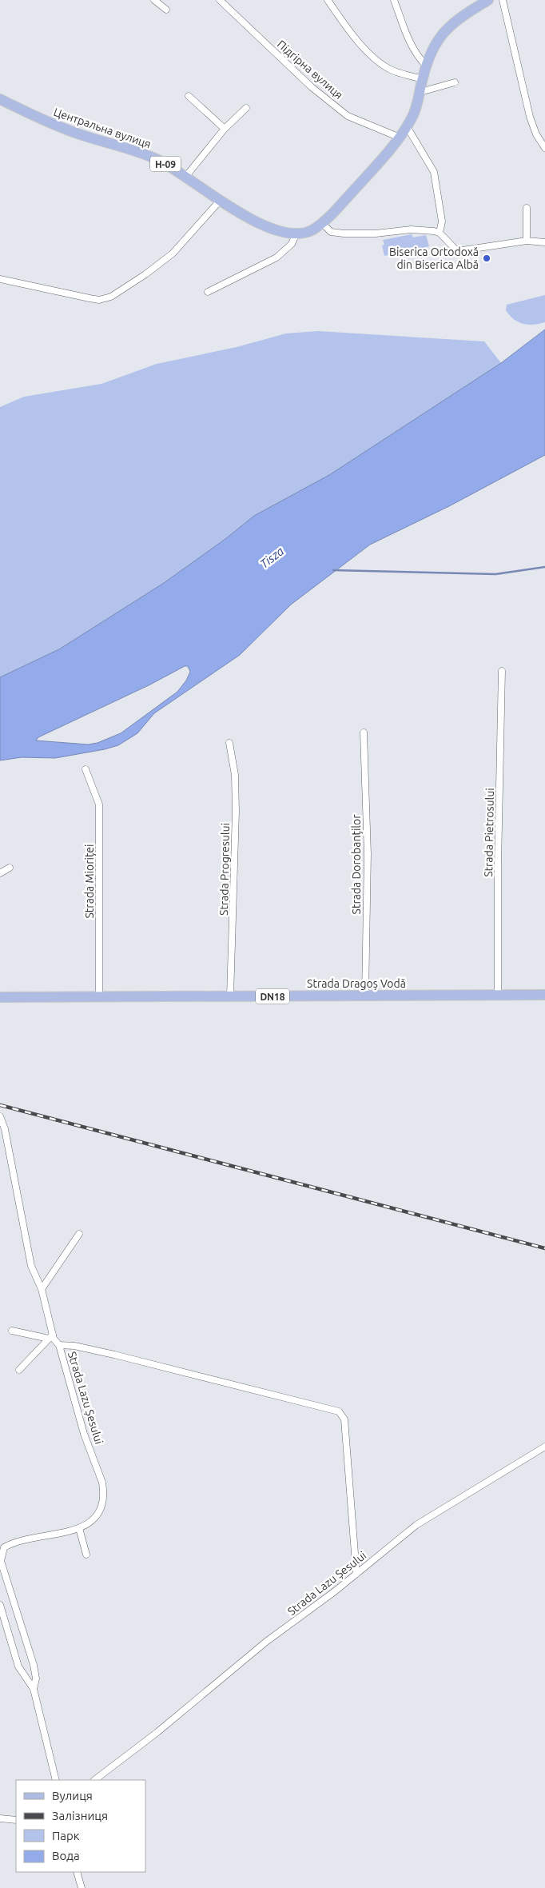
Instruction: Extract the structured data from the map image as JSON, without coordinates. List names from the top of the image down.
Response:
{
  "streets": {
    "main road": [
      "Центральна вулиця",
      "Н-09",
      "Strada Dragoș Vodă",
      "DN18"
    ],
    "street": [
      "Підгірна вулиця",
      "Strada Pietrosului",
      "Strada Dorobanților",
      "Strada Progresului",
      "Strada Mioriței",
      "Strada Lazu Șesului"
    ]
  },
  "crossings": [
    ["Підгірна вулиця", "Н-09"],
    ["Центральна вулиця", "Н-09"],
    ["Strada Pietrosului", "Strada Dragoș Vodă"],
    ["Strada Dorobanților", "Strada Dragoș Vodă"],
    ["Strada Progresului", "Strada Dragoș Vodă"],
    ["Strada Mioriței", "Strada Dragoș Vodă"]
  ],
  "water": ["Tisza"],
  "places": ["Biserica Ortodoxă din Biserica Albă"],
  "legend": [
    "Вулиця",
    "Залізниця",
    "Парк",
    "Вода"
  ]
}
